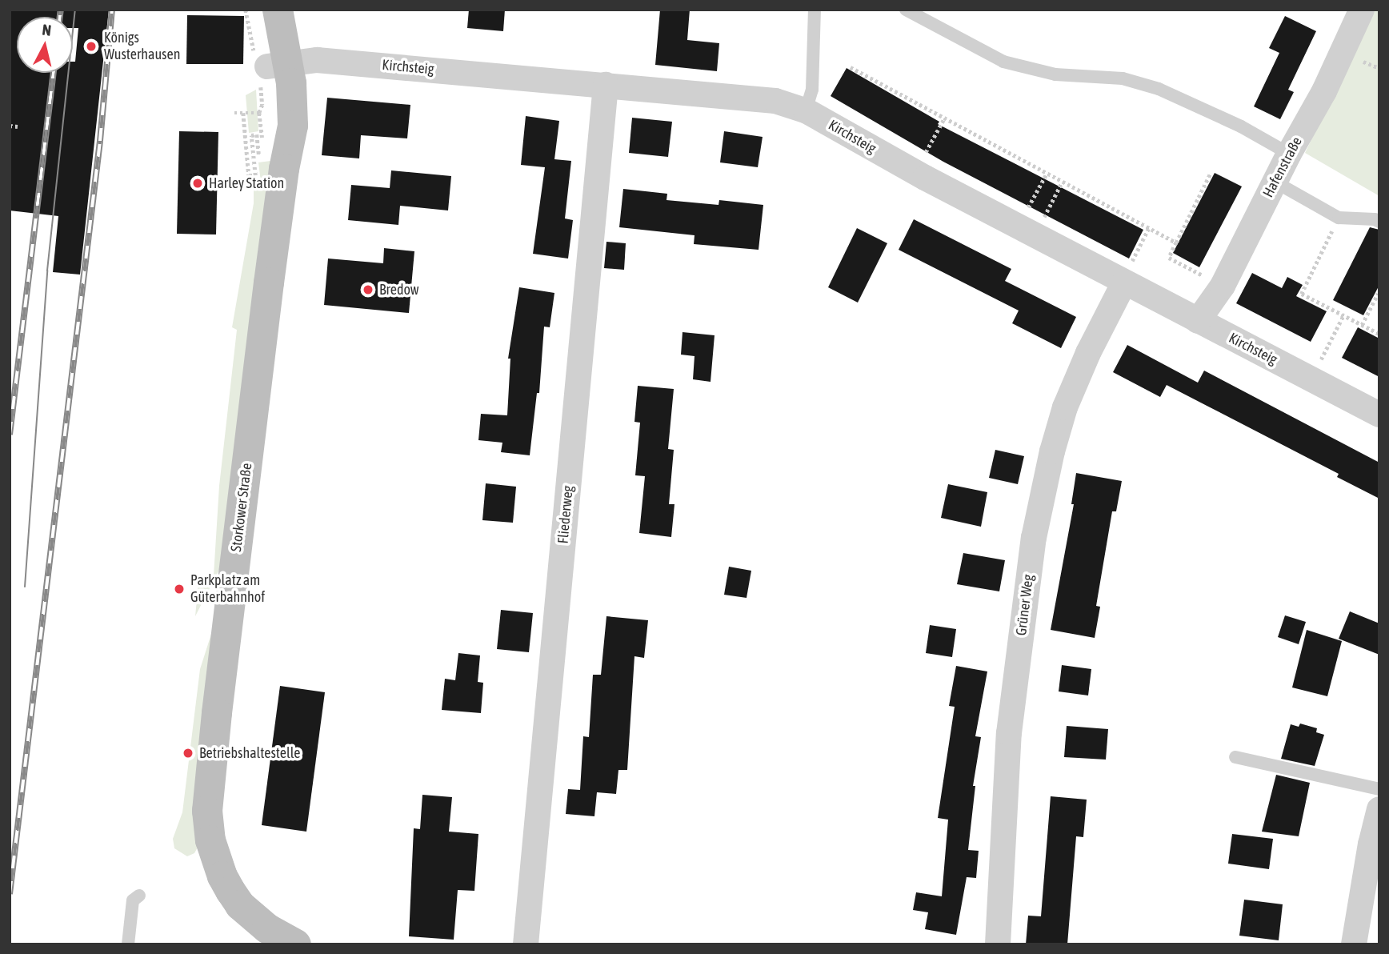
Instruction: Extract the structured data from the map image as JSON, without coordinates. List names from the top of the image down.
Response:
{
  "streets": {
    "main road": ["Storkower Straße"],
    "street": [
      "Kirchsteig",
      "Hafenstraße",
      "Fliederweg",
      "Grüner Weg"
    ]
  },
  "crossings": [
    ["Kirchsteig", "Hafenstraße"],
    ["Kirchsteig", "Storkower Straße"],
    ["Kirchsteig", "Fliederweg"],
    ["Kirchsteig", "Grüner Weg"]
  ],
  "places": [
    "Königs Wusterhausen",
    "Harley Station",
    "Bredow",
    "Parkplatz am Güterbahnhof",
    "Betriebshaltestelle"
  ],
  "north": "top"
}
